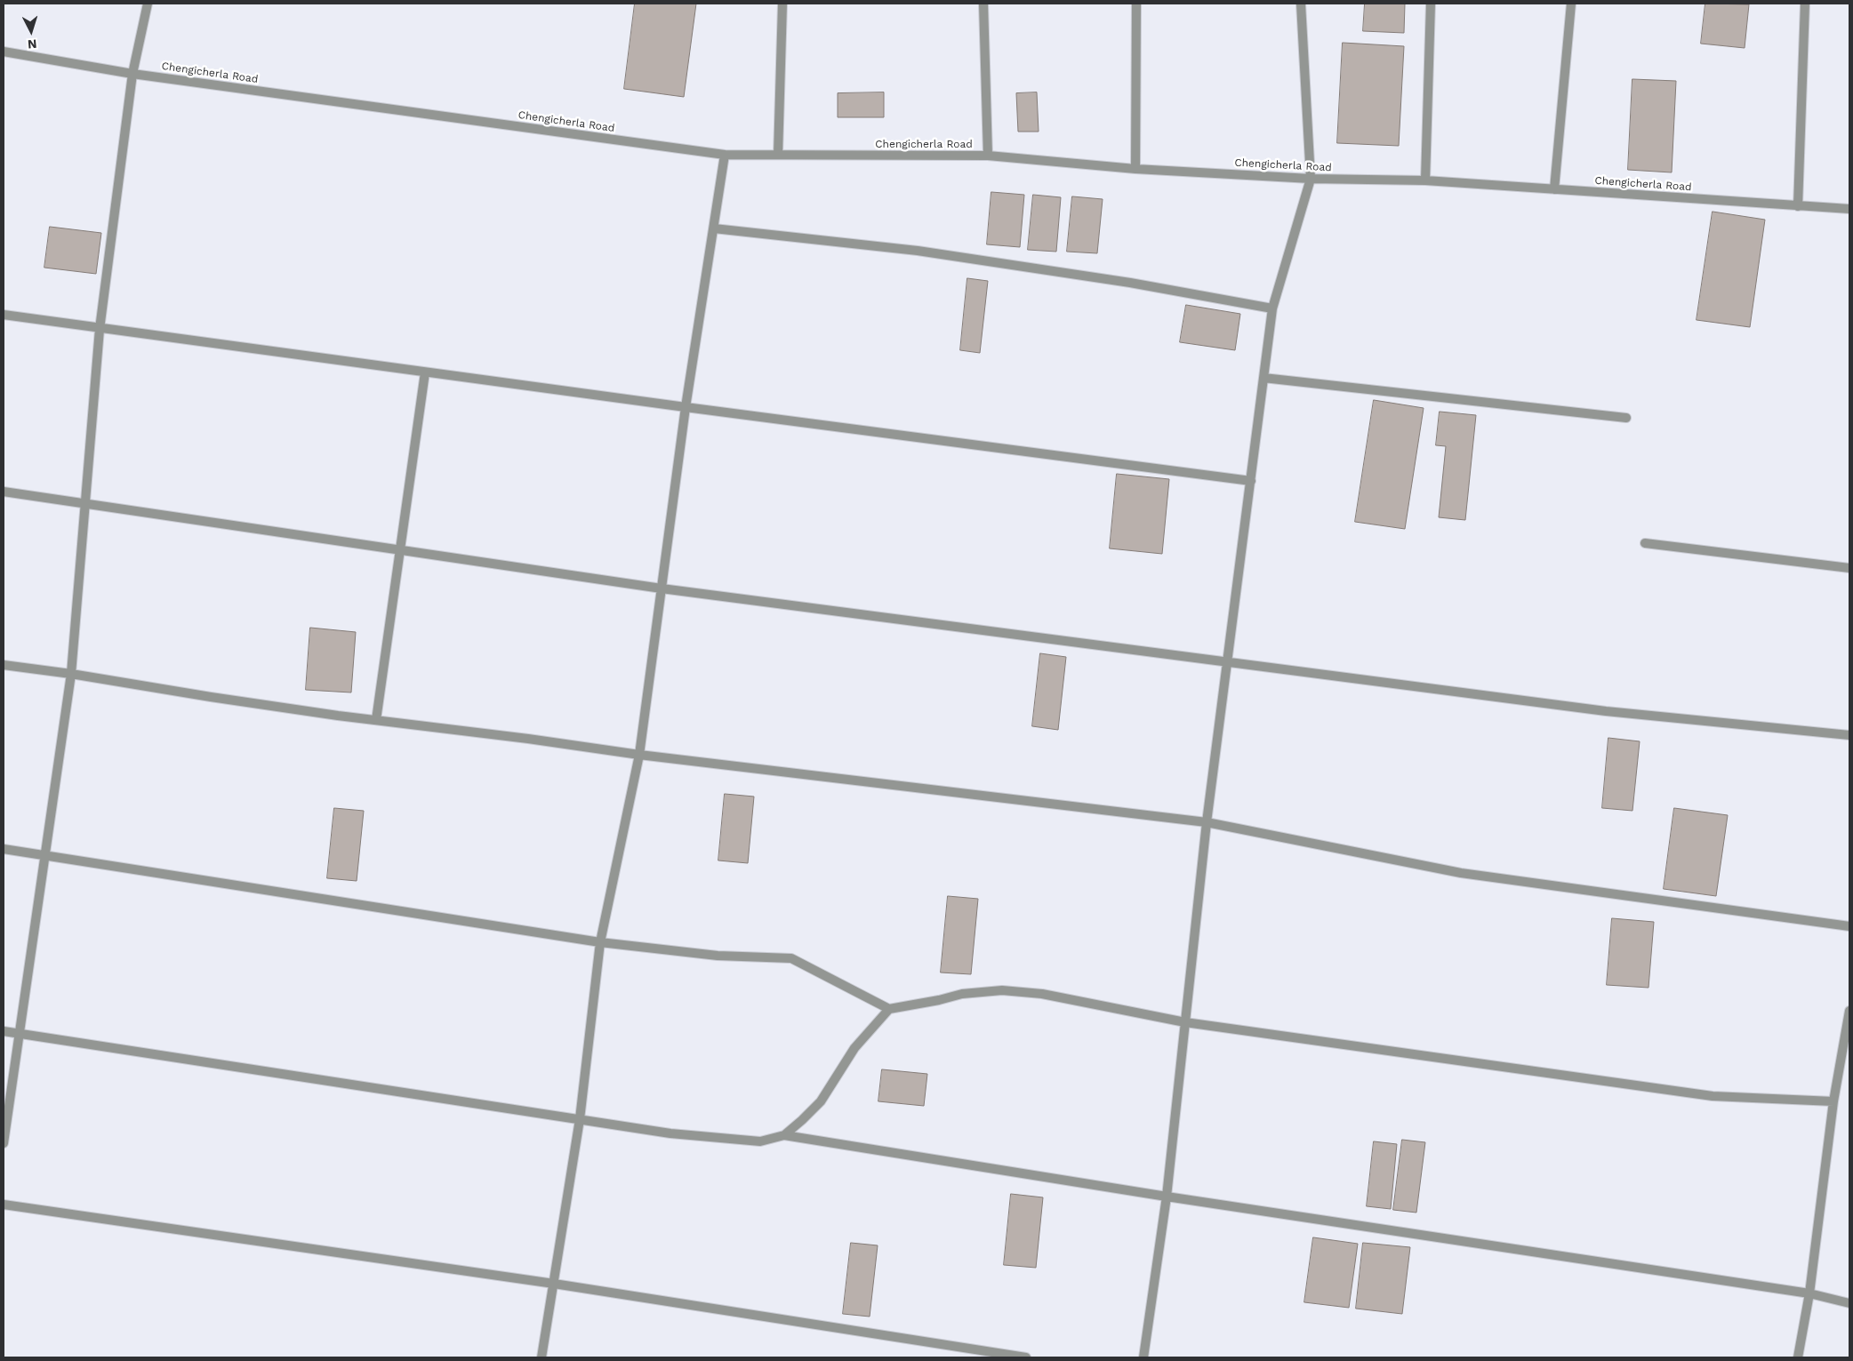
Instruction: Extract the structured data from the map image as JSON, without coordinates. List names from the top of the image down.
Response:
{
  "streets": {
    "street": ["Chengicherla Road"]
  },
  "north": "bottom"
}
